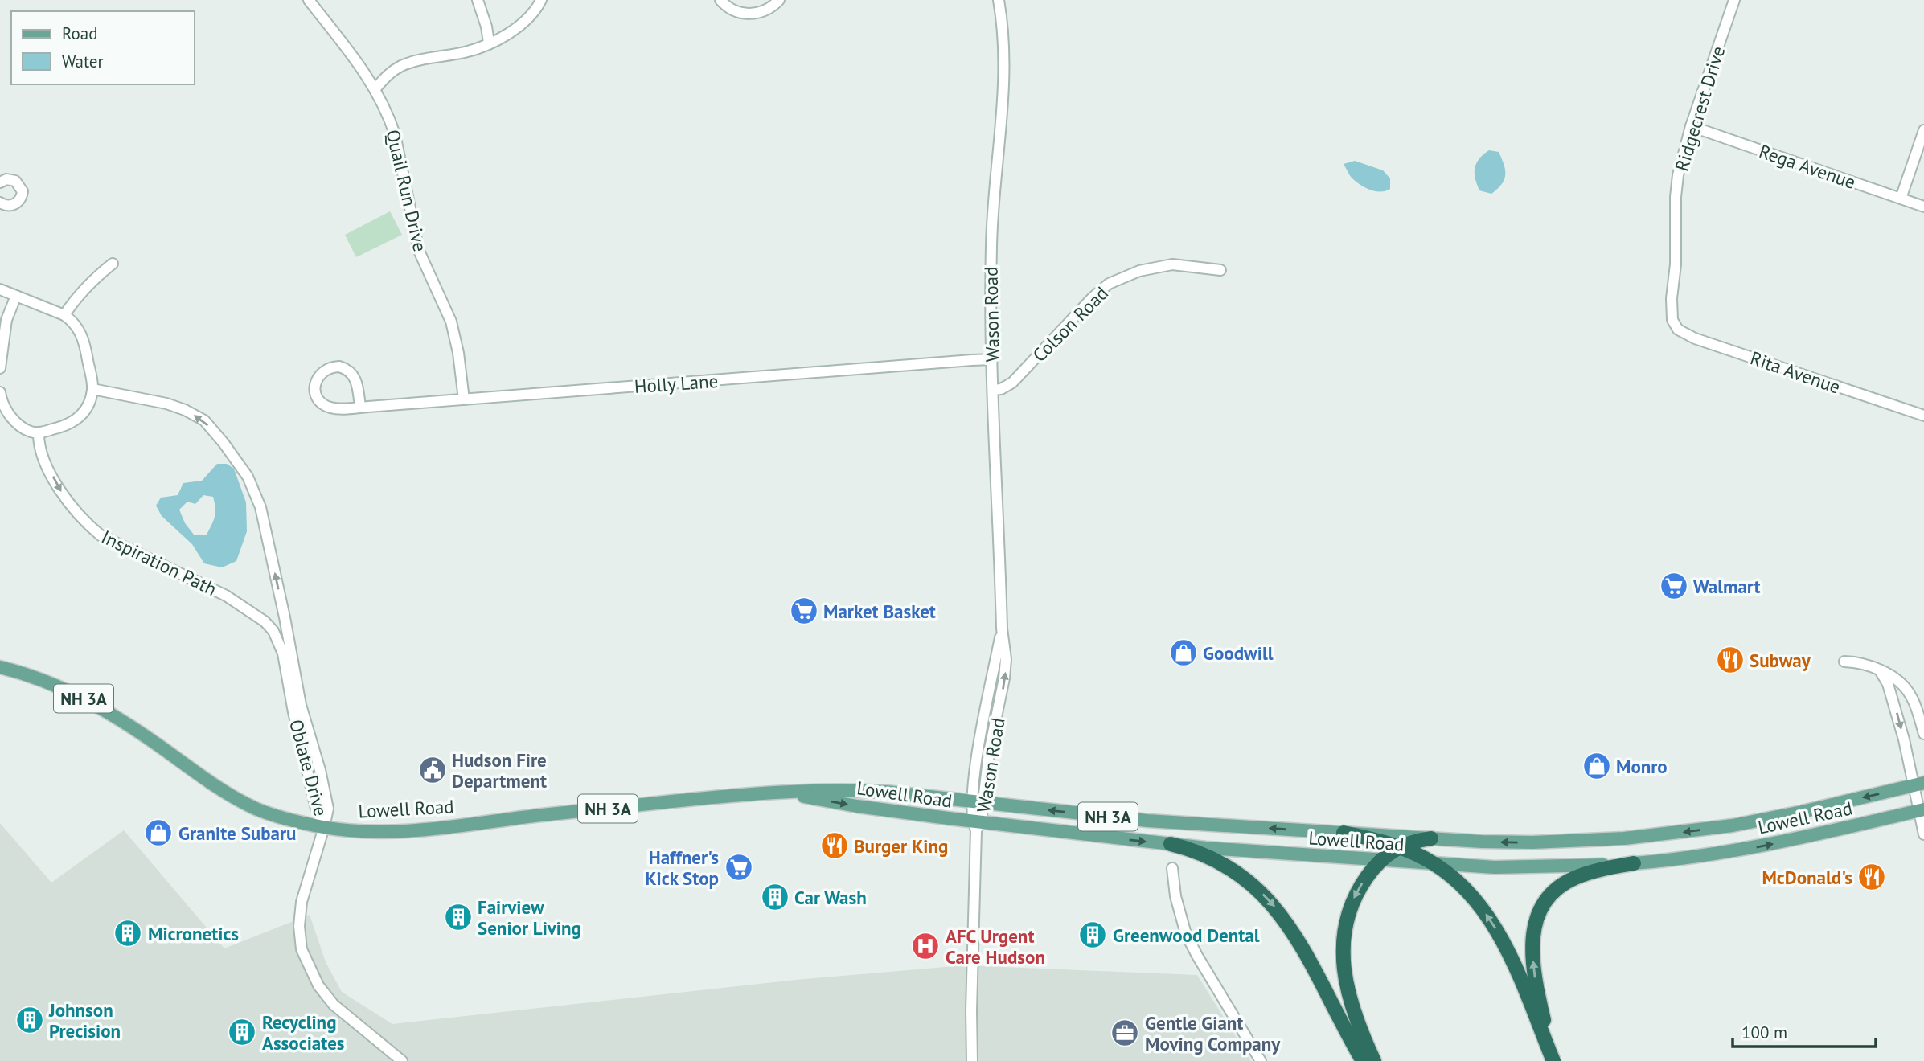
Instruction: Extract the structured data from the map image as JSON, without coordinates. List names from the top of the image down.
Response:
{
  "streets": {
    "main road": ["NH 3A", "Lowell Road"],
    "street": [
      "Ridgecrest Drive",
      "Rega Avenue",
      "Quail Run Drive",
      "Wason Road",
      "Colson Road",
      "Rita Avenue",
      "Holly Lane",
      "Inspiration Path",
      "Oblate Drive"
    ]
  },
  "crossings": [
    ["Ridgecrest Drive", "Rega Avenue"],
    ["Ridgecrest Drive", "Rita Avenue"],
    ["Quail Run Drive", "Holly Lane"],
    ["Wason Road", "Colson Road"],
    ["Wason Road", "Holly Lane"],
    ["Wason Road", "Lowell Road"],
    ["Inspiration Path", "Oblate Drive"],
    ["Oblate Drive", "Lowell Road"]
  ],
  "one_way": ["Inspiration Path", "Oblate Drive"],
  "places": {
    "supermarket": ["Walmart", "Market Basket", "Haffner's Kick Stop"],
    "shop": ["Goodwill", "Monro", "Granite Subaru"],
    "restaurant": ["Subway", "Burger King", "McDonald's"],
    "public building": ["Hudson Fire Department"],
    "building": [
      "Car Wash",
      "Fairview Senior Living",
      "Micronetics",
      "Greenwood Dental",
      "Johnson Precision",
      "Recycling Associates"
    ],
    "hospital": ["AFC Urgent Care Hudson"],
    "office": ["Gentle Giant Moving Company"]
  },
  "legend": ["Road", "Water"],
  "scale_bar": "100 m"
}
